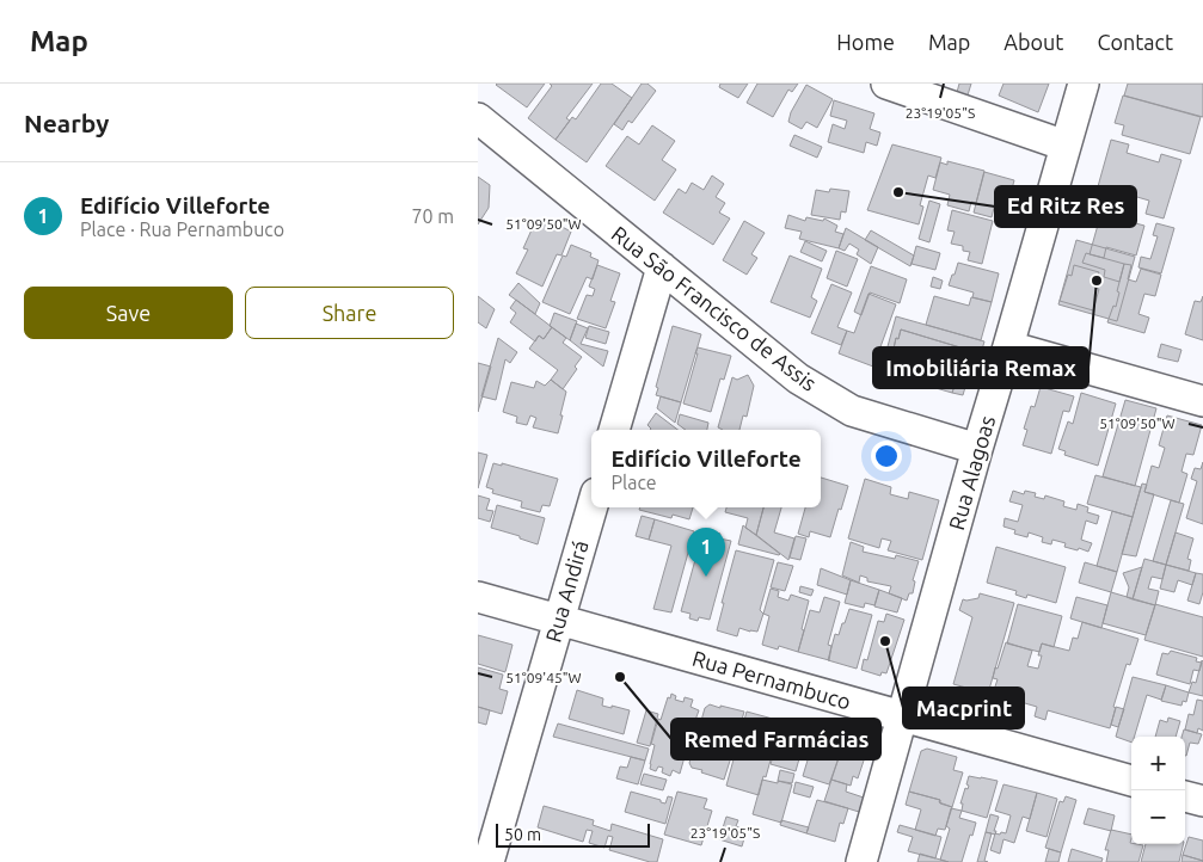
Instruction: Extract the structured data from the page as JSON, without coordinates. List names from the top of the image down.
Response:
{
  "streets": {
    "street": [
      "Rua São Francisco de Assis",
      "Rua Alagoas",
      "Rua Andirá",
      "Rua Pernambuco"
    ]
  },
  "crossings": [
    ["Rua São Francisco de Assis", "Rua Alagoas"],
    ["Rua Alagoas", "Rua Pernambuco"],
    ["Rua Andirá", "Rua Pernambuco"]
  ],
  "places": [
    "Ed Ritz Res",
    "Imobiliária Remax",
    "Macprint",
    "Remed Farmácias"
  ],
  "scale_bar": "50 m",
  "page": {
    "header": "Map",
    "nav": [
      "Home",
      "Map",
      "About",
      "Contact"
    ],
    "heading": "Nearby",
    "list": [
      {
        "mark": "1",
        "name": "Edifício Villeforte",
        "note": "Place · Rua Pernambuco",
        "value": "70 m"
      }
    ],
    "buttons": ["Save", "Share"],
    "popup": ["Edifício Villeforte", "Place"],
    "pins": "1",
    "map_buttons": ["+", "−"],
    "scale": "50 m"
  },
  "coordinates": ["23°19'05\"S", "51°09'50\"W", "51°09'45\"W"]
}
